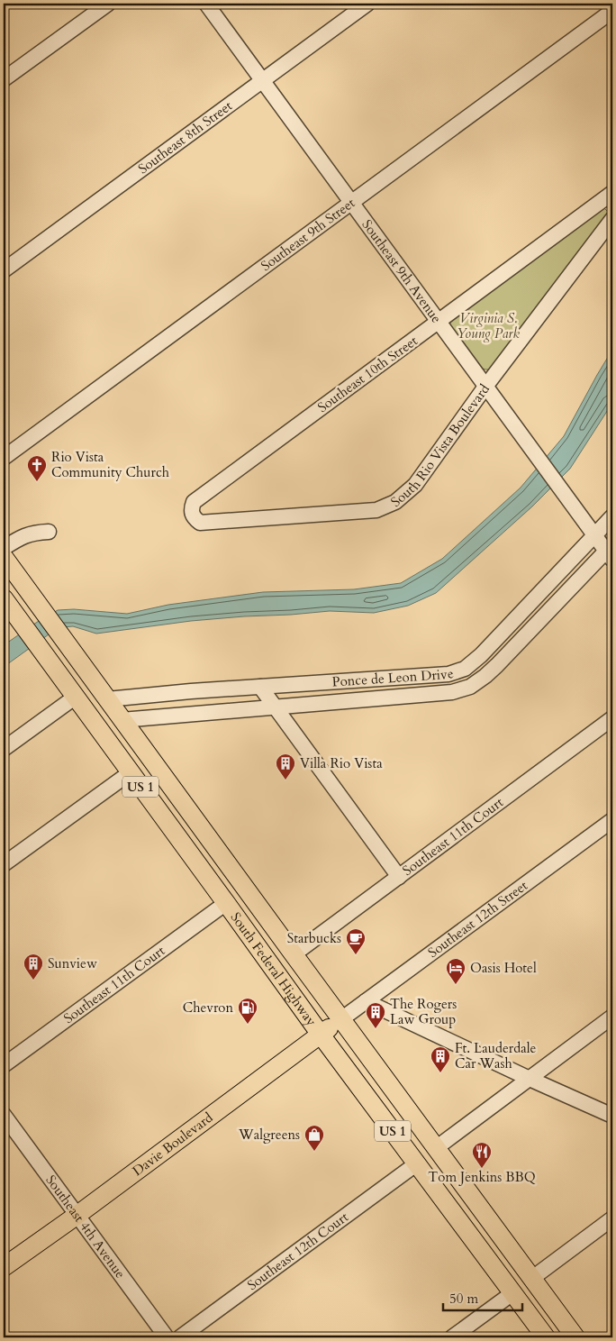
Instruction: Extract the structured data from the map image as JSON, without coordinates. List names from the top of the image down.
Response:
{
  "streets": {
    "main road": ["US 1", "South Federal Highway", "Davie Boulevard"],
    "street": [
      "Southeast 8th Street",
      "Southeast 9th Street",
      "Southeast 9th Avenue",
      "Southeast 10th Street",
      "South Rio Vista Boulevard",
      "Ponce de Leon Drive",
      "Southeast 11th Court",
      "Southeast 12th Street",
      "Southeast 4th Avenue",
      "Southeast 12th Court"
    ]
  },
  "crossings": [
    ["Southeast 8th Street", "Southeast 9th Avenue"],
    ["Southeast 9th Street", "Southeast 9th Avenue"],
    ["Southeast 9th Avenue", "Southeast 10th Street"],
    ["Southeast 9th Avenue", "South Rio Vista Boulevard"],
    ["Southeast 9th Avenue", "Ponce de Leon Drive"],
    ["Southeast 10th Street", "South Rio Vista Boulevard"],
    ["Ponce de Leon Drive", "US 1"],
    ["US 1", "South Federal Highway"],
    ["Southeast 11th Court", "South Federal Highway"],
    ["Southeast 12th Street", "South Federal Highway"],
    ["Southeast 12th Street", "Davie Boulevard"],
    ["South Federal Highway", "Davie Boulevard"],
    ["South Federal Highway", "Southeast 12th Court"],
    ["Davie Boulevard", "Southeast 4th Avenue"]
  ],
  "parks": ["Virginia S. Young Park"],
  "places": {
    "church": ["Rio Vista Community Church"],
    "building": [
      "Villa Rio Vista",
      "Sunview",
      "The Rogers Law Group",
      "Ft. Lauderdale Car Wash"
    ],
    "cafe": ["Starbucks"],
    "hotel": ["Oasis Hotel"],
    "fuel station": ["Chevron"],
    "shop": ["Walgreens"],
    "restaurant": ["Tom Jenkins BBQ"]
  },
  "scale_bar": "50 m"
}
